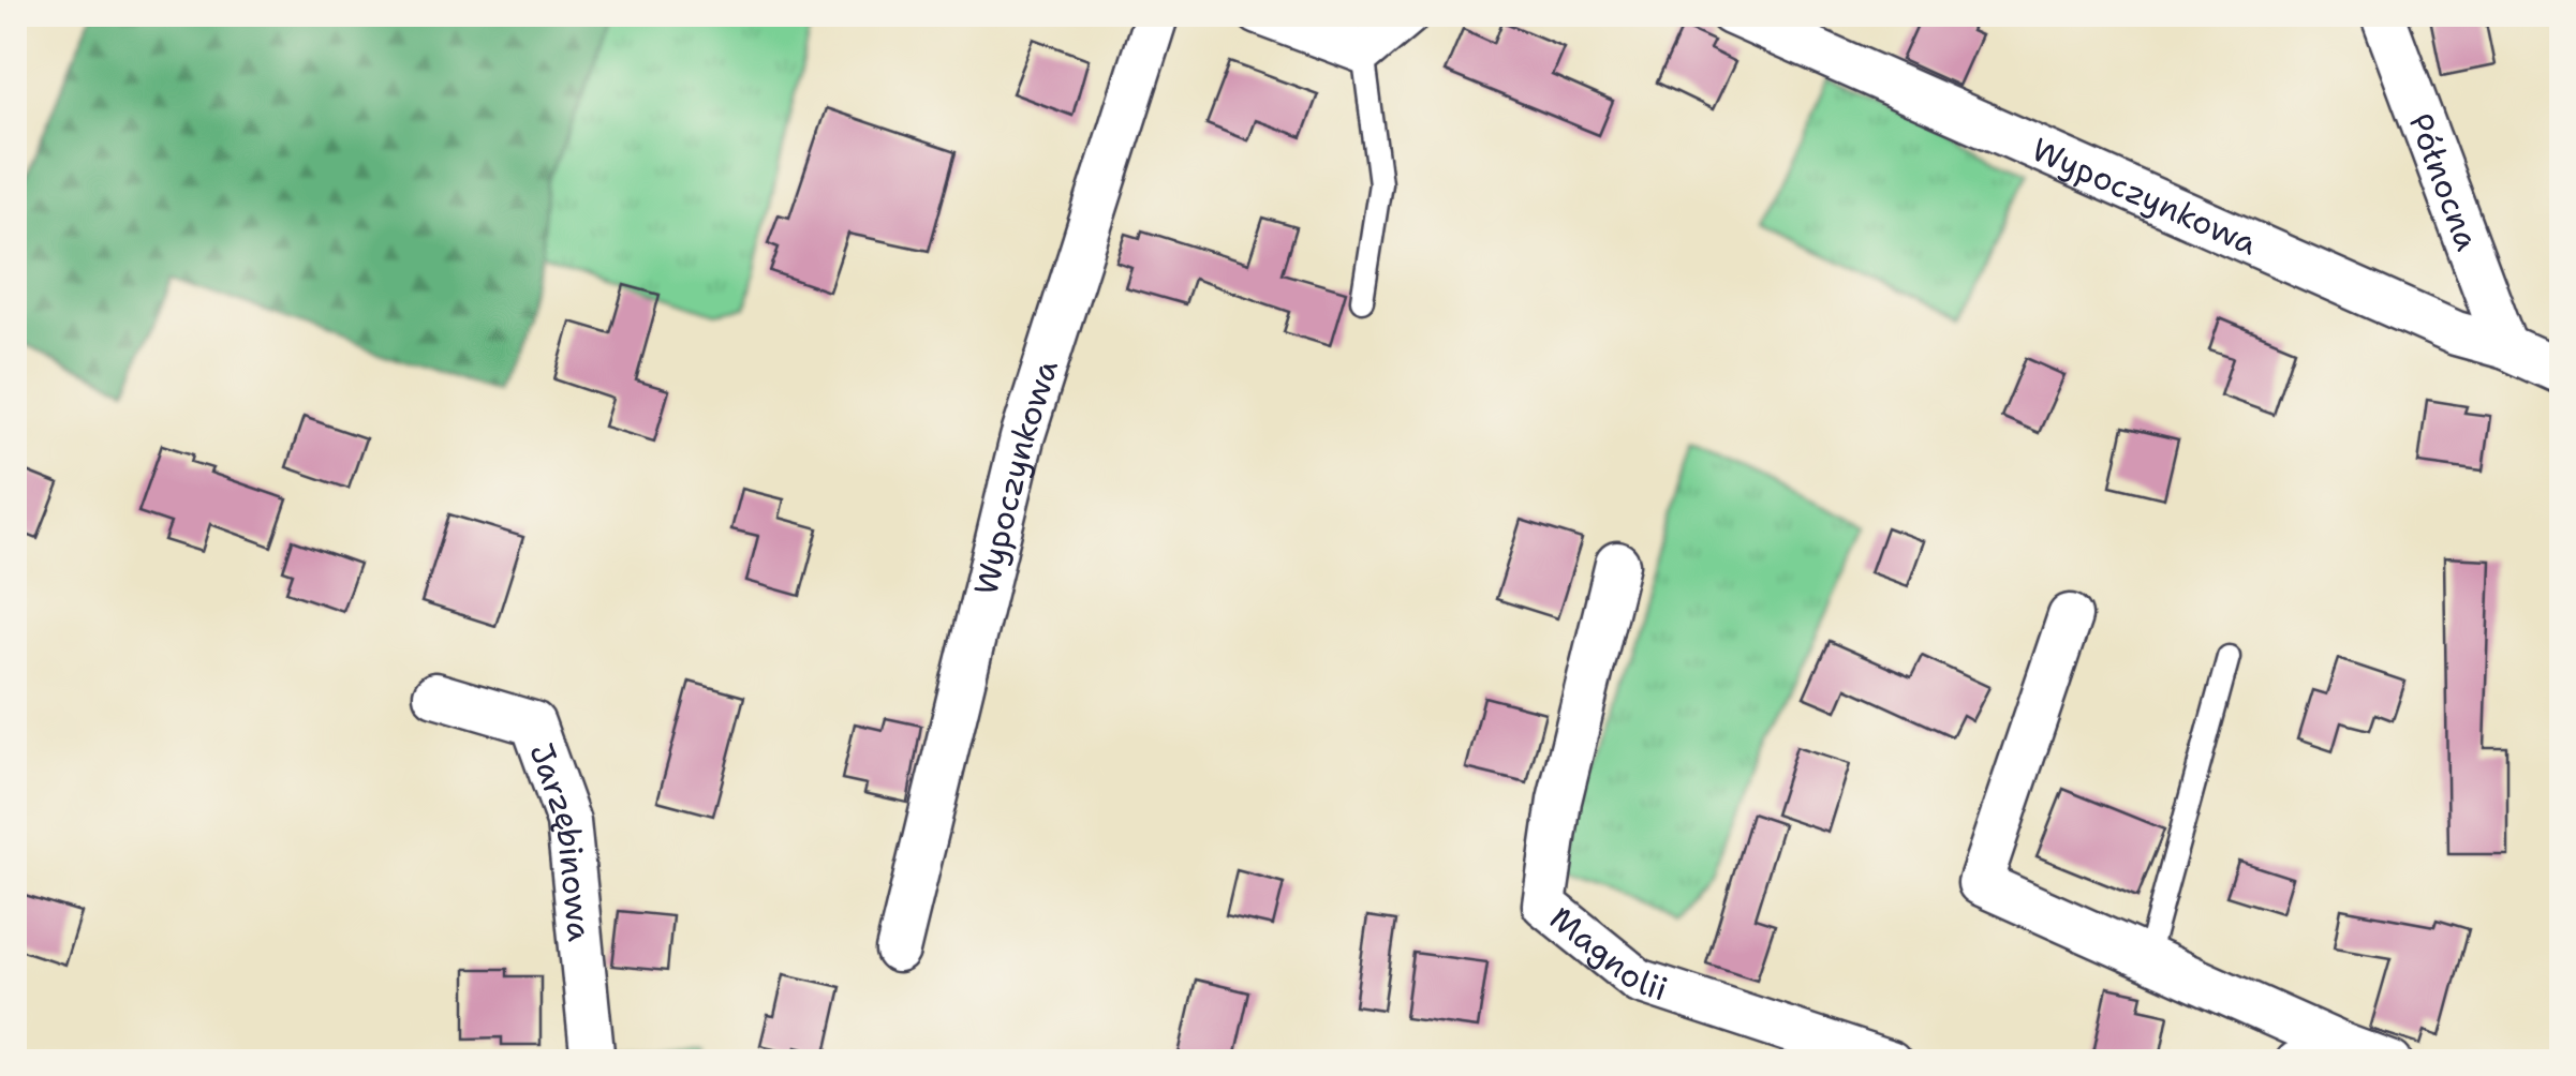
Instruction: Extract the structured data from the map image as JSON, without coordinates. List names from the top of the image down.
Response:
{
  "streets": {
    "street": [
      "Północna",
      "Wypoczynkowa",
      "Jarzębinowa",
      "Magnolii"
    ]
  },
  "crossings": [
    ["Północna", "Wypoczynkowa"]
  ]
}
